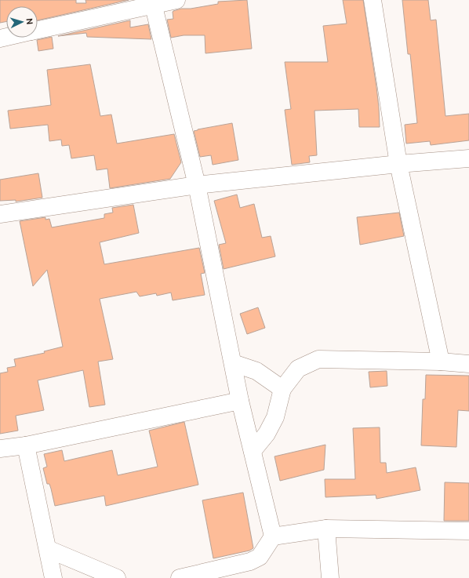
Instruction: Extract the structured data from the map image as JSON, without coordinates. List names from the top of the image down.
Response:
{
  "north": "right"
}
